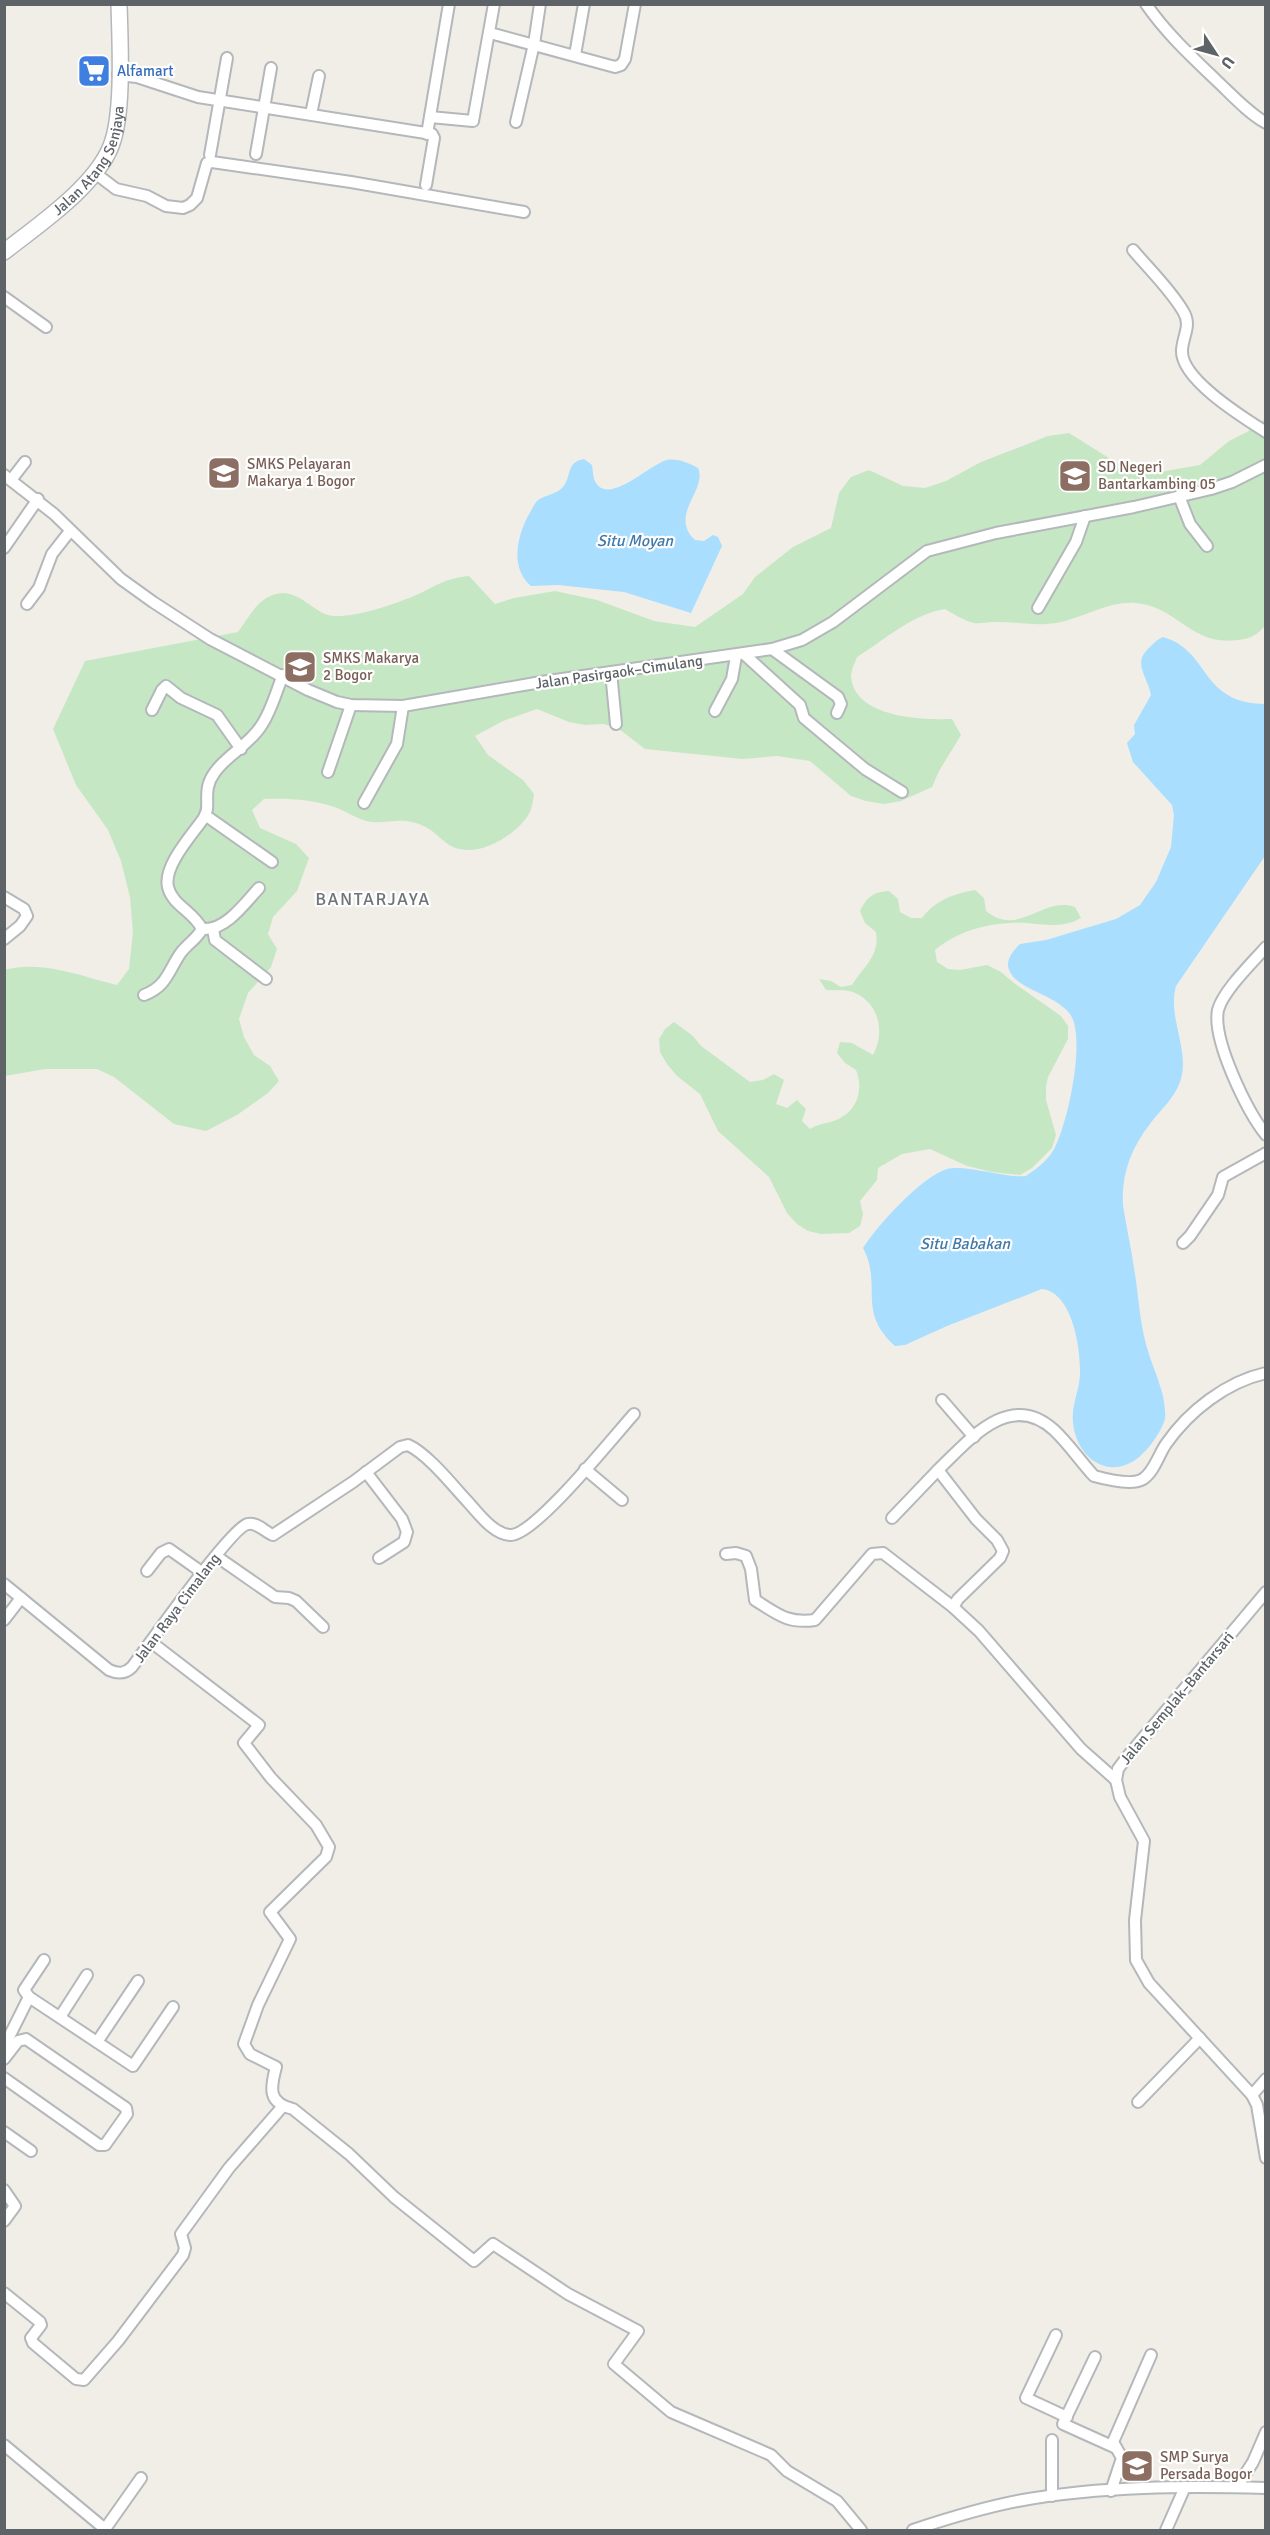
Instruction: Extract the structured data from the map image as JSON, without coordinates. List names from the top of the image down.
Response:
{
  "streets": {
    "main road": ["Jalan Atang Senjaya"],
    "street": ["Jalan Pasirgaok–Cimulang", "Jalan Raya Cimalang", "Jalan Semplak–Bantarsari"]
  },
  "districts": ["BANTARJAYA"],
  "water": ["Situ Moyan", "Situ Babakan"],
  "places": {
    "supermarket": ["Alfamart"],
    "school or university": [
      "SMKS Pelayaran Makarya 1 Bogor",
      "SD Negeri Bantarkambing 05",
      "SMKS Makarya 2 Bogor",
      "SMP Surya Persada Bogor"
    ]
  },
  "north": "bottom right"
}
